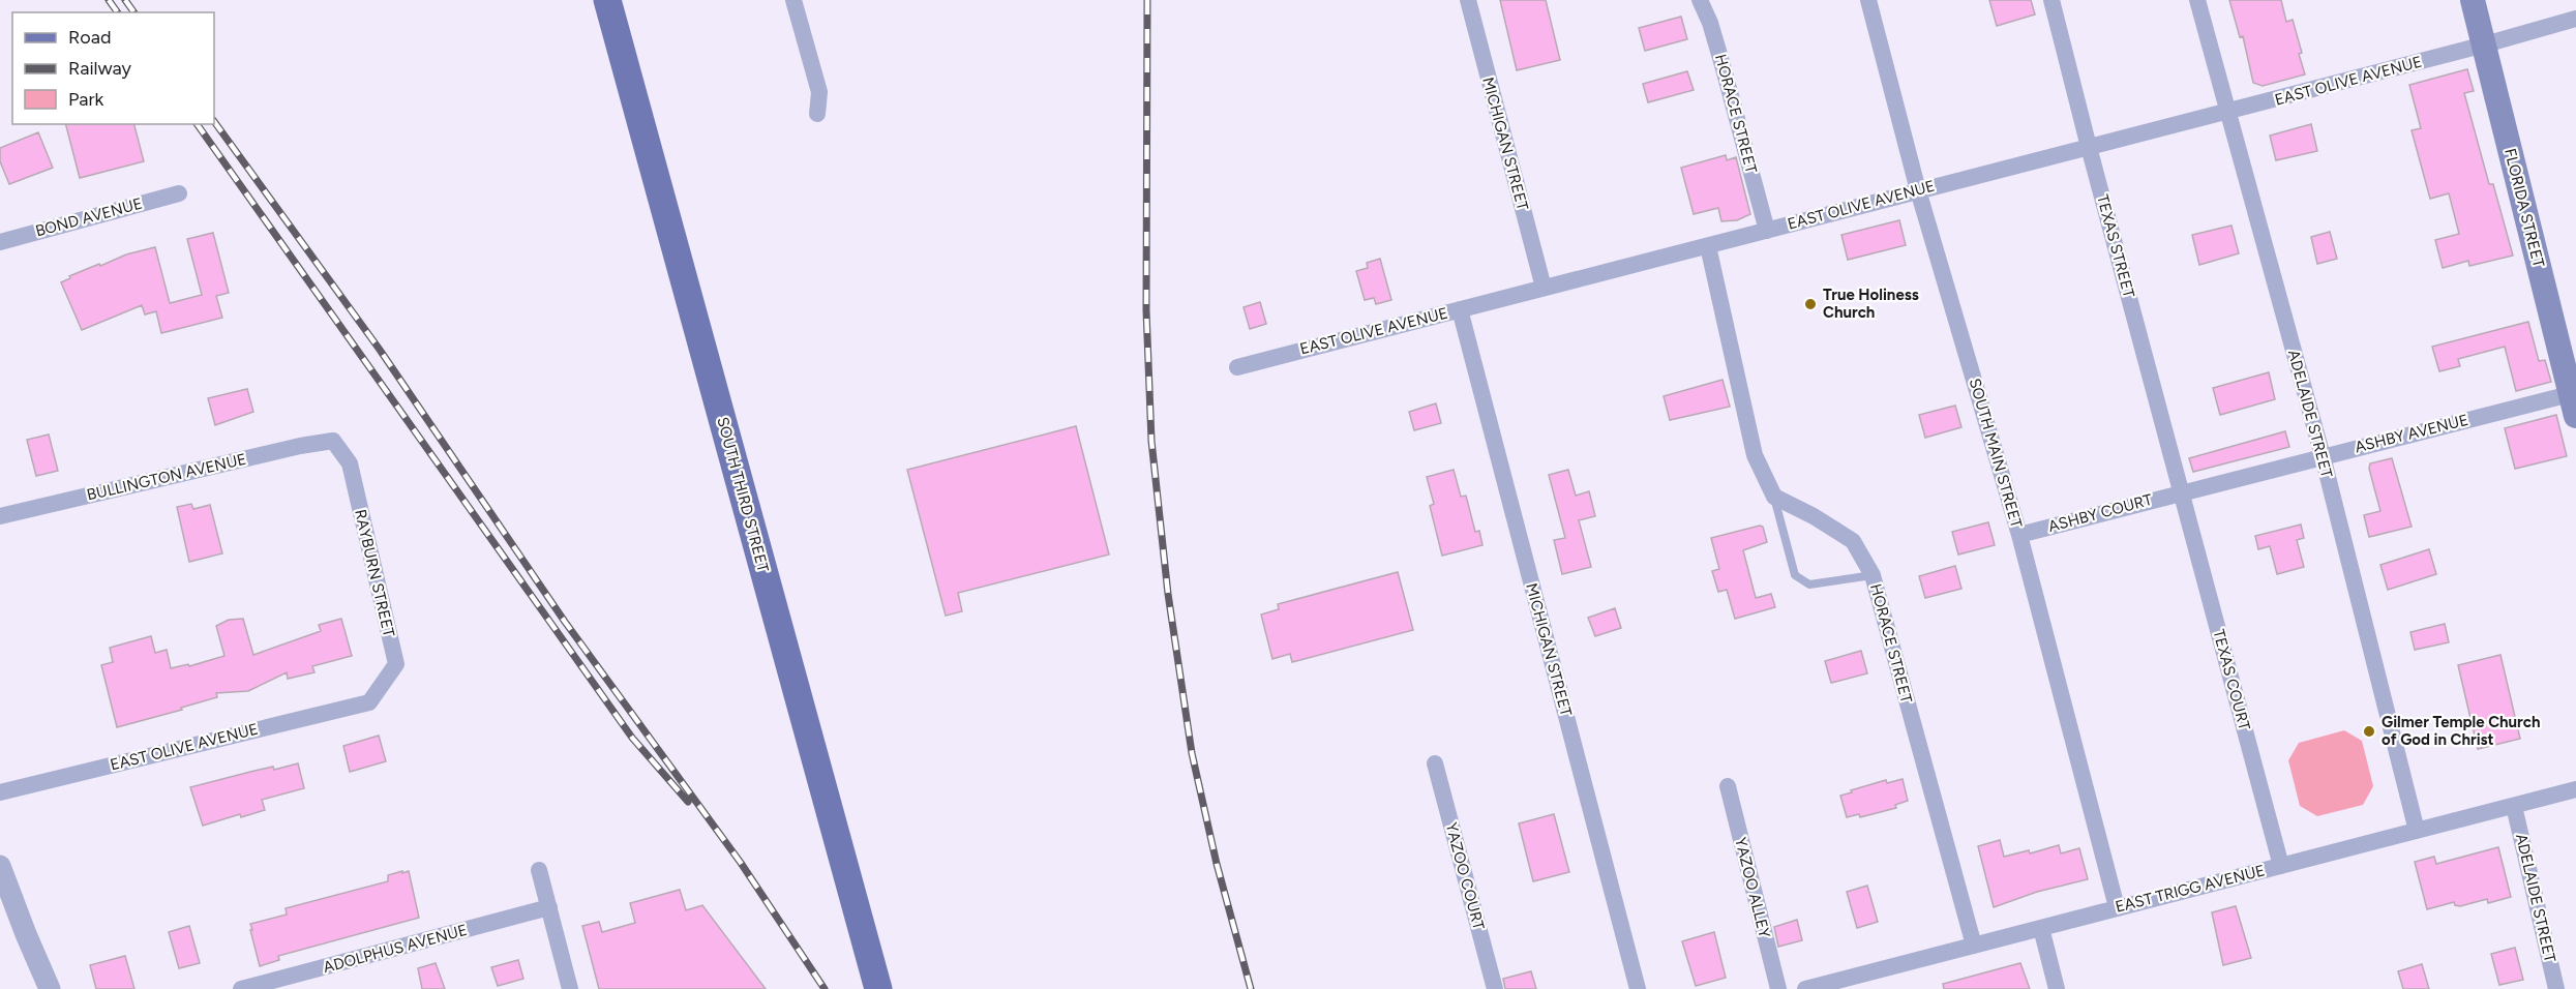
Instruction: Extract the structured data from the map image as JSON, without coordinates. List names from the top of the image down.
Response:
{
  "streets": {
    "main road": ["FLORIDA STREET", "SOUTH THIRD STREET"],
    "street": [
      "EAST OLIVE AVENUE",
      "HORACE STREET",
      "MICHIGAN STREET",
      "BOND AVENUE",
      "TEXAS STREET",
      "ADELAIDE STREET",
      "ASHBY AVENUE",
      "SOUTH MAIN STREET",
      "BULLINGTON AVENUE",
      "ASHBY COURT",
      "RAYBURN STREET",
      "TEXAS COURT",
      "YAZOO COURT",
      "YAZOO ALLEY",
      "EAST TRIGG AVENUE",
      "ADOLPHUS AVENUE"
    ]
  },
  "crossings": [
    ["EAST OLIVE AVENUE", "HORACE STREET"],
    ["EAST OLIVE AVENUE", "MICHIGAN STREET"],
    ["EAST OLIVE AVENUE", "FLORIDA STREET"],
    ["EAST OLIVE AVENUE", "TEXAS STREET"],
    ["EAST OLIVE AVENUE", "ADELAIDE STREET"],
    ["EAST OLIVE AVENUE", "SOUTH MAIN STREET"],
    ["EAST OLIVE AVENUE", "RAYBURN STREET"],
    ["HORACE STREET", "EAST TRIGG AVENUE"],
    ["FLORIDA STREET", "ASHBY AVENUE"],
    ["TEXAS STREET", "ASHBY AVENUE"],
    ["TEXAS STREET", "ASHBY COURT"],
    ["TEXAS STREET", "TEXAS COURT"],
    ["ADELAIDE STREET", "ASHBY AVENUE"],
    ["ADELAIDE STREET", "EAST TRIGG AVENUE"],
    ["ASHBY AVENUE", "ASHBY COURT"],
    ["ASHBY AVENUE", "TEXAS COURT"],
    ["SOUTH MAIN STREET", "ASHBY COURT"],
    ["SOUTH MAIN STREET", "EAST TRIGG AVENUE"],
    ["BULLINGTON AVENUE", "RAYBURN STREET"],
    ["ASHBY COURT", "TEXAS COURT"],
    ["TEXAS COURT", "EAST TRIGG AVENUE"]
  ],
  "places": ["True Holiness Church", "Gilmer Temple Church of God in Christ"],
  "legend": ["Road", "Railway", "Park"]
}
